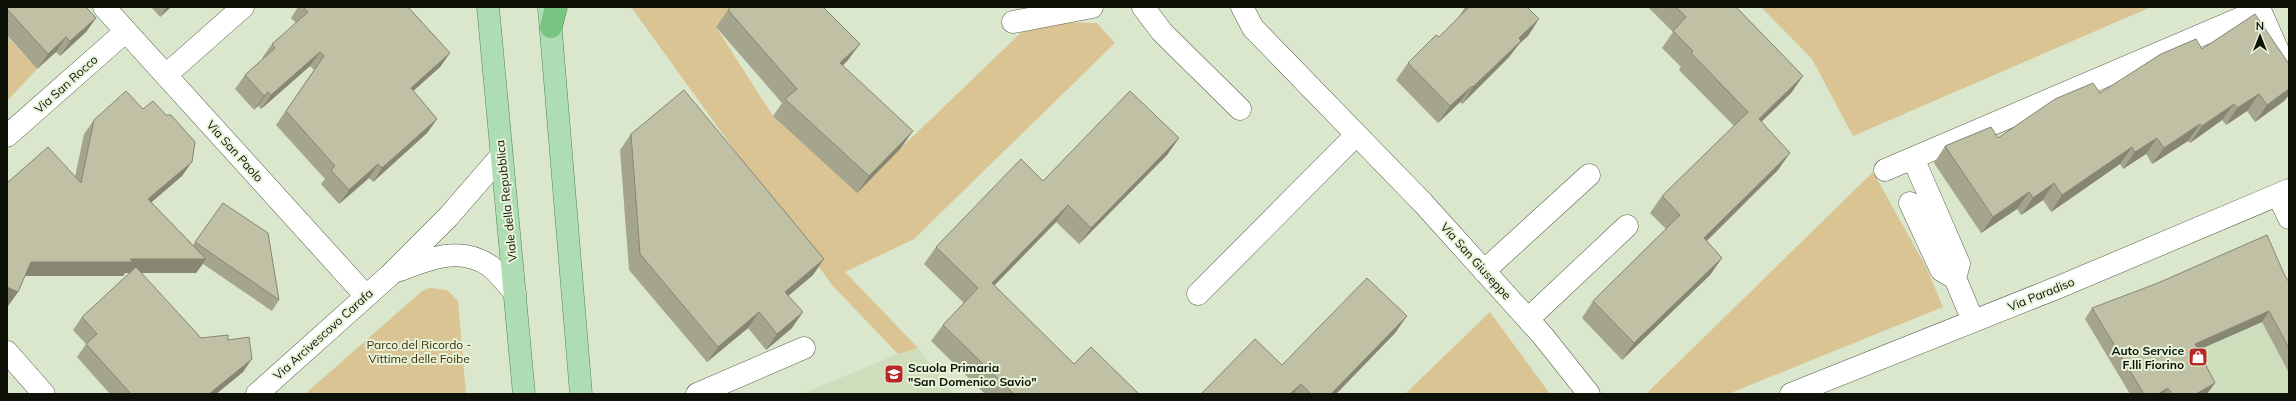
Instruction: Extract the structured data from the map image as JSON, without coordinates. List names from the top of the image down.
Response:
{
  "streets": {
    "main road": ["Viale della Repubblica"],
    "street": [
      "Via San Rocco",
      "Via San Paolo",
      "Via San Giuseppe",
      "Via Paradiso",
      "Via Arcivescovo Carafa"
    ]
  },
  "crossings": [
    ["Via San Rocco", "Via San Paolo"],
    ["Via San Paolo", "Via Arcivescovo Carafa"],
    ["Viale della Repubblica", "Via Arcivescovo Carafa"]
  ],
  "parks": ["Parco del Ricordo - Vittime delle Foibe"],
  "places": {
    "shop": ["Auto Service F.lli Fiorino"],
    "school or university": ["Scuola Primaria \"San Domenico Savio\""]
  },
  "north": "top"
}
